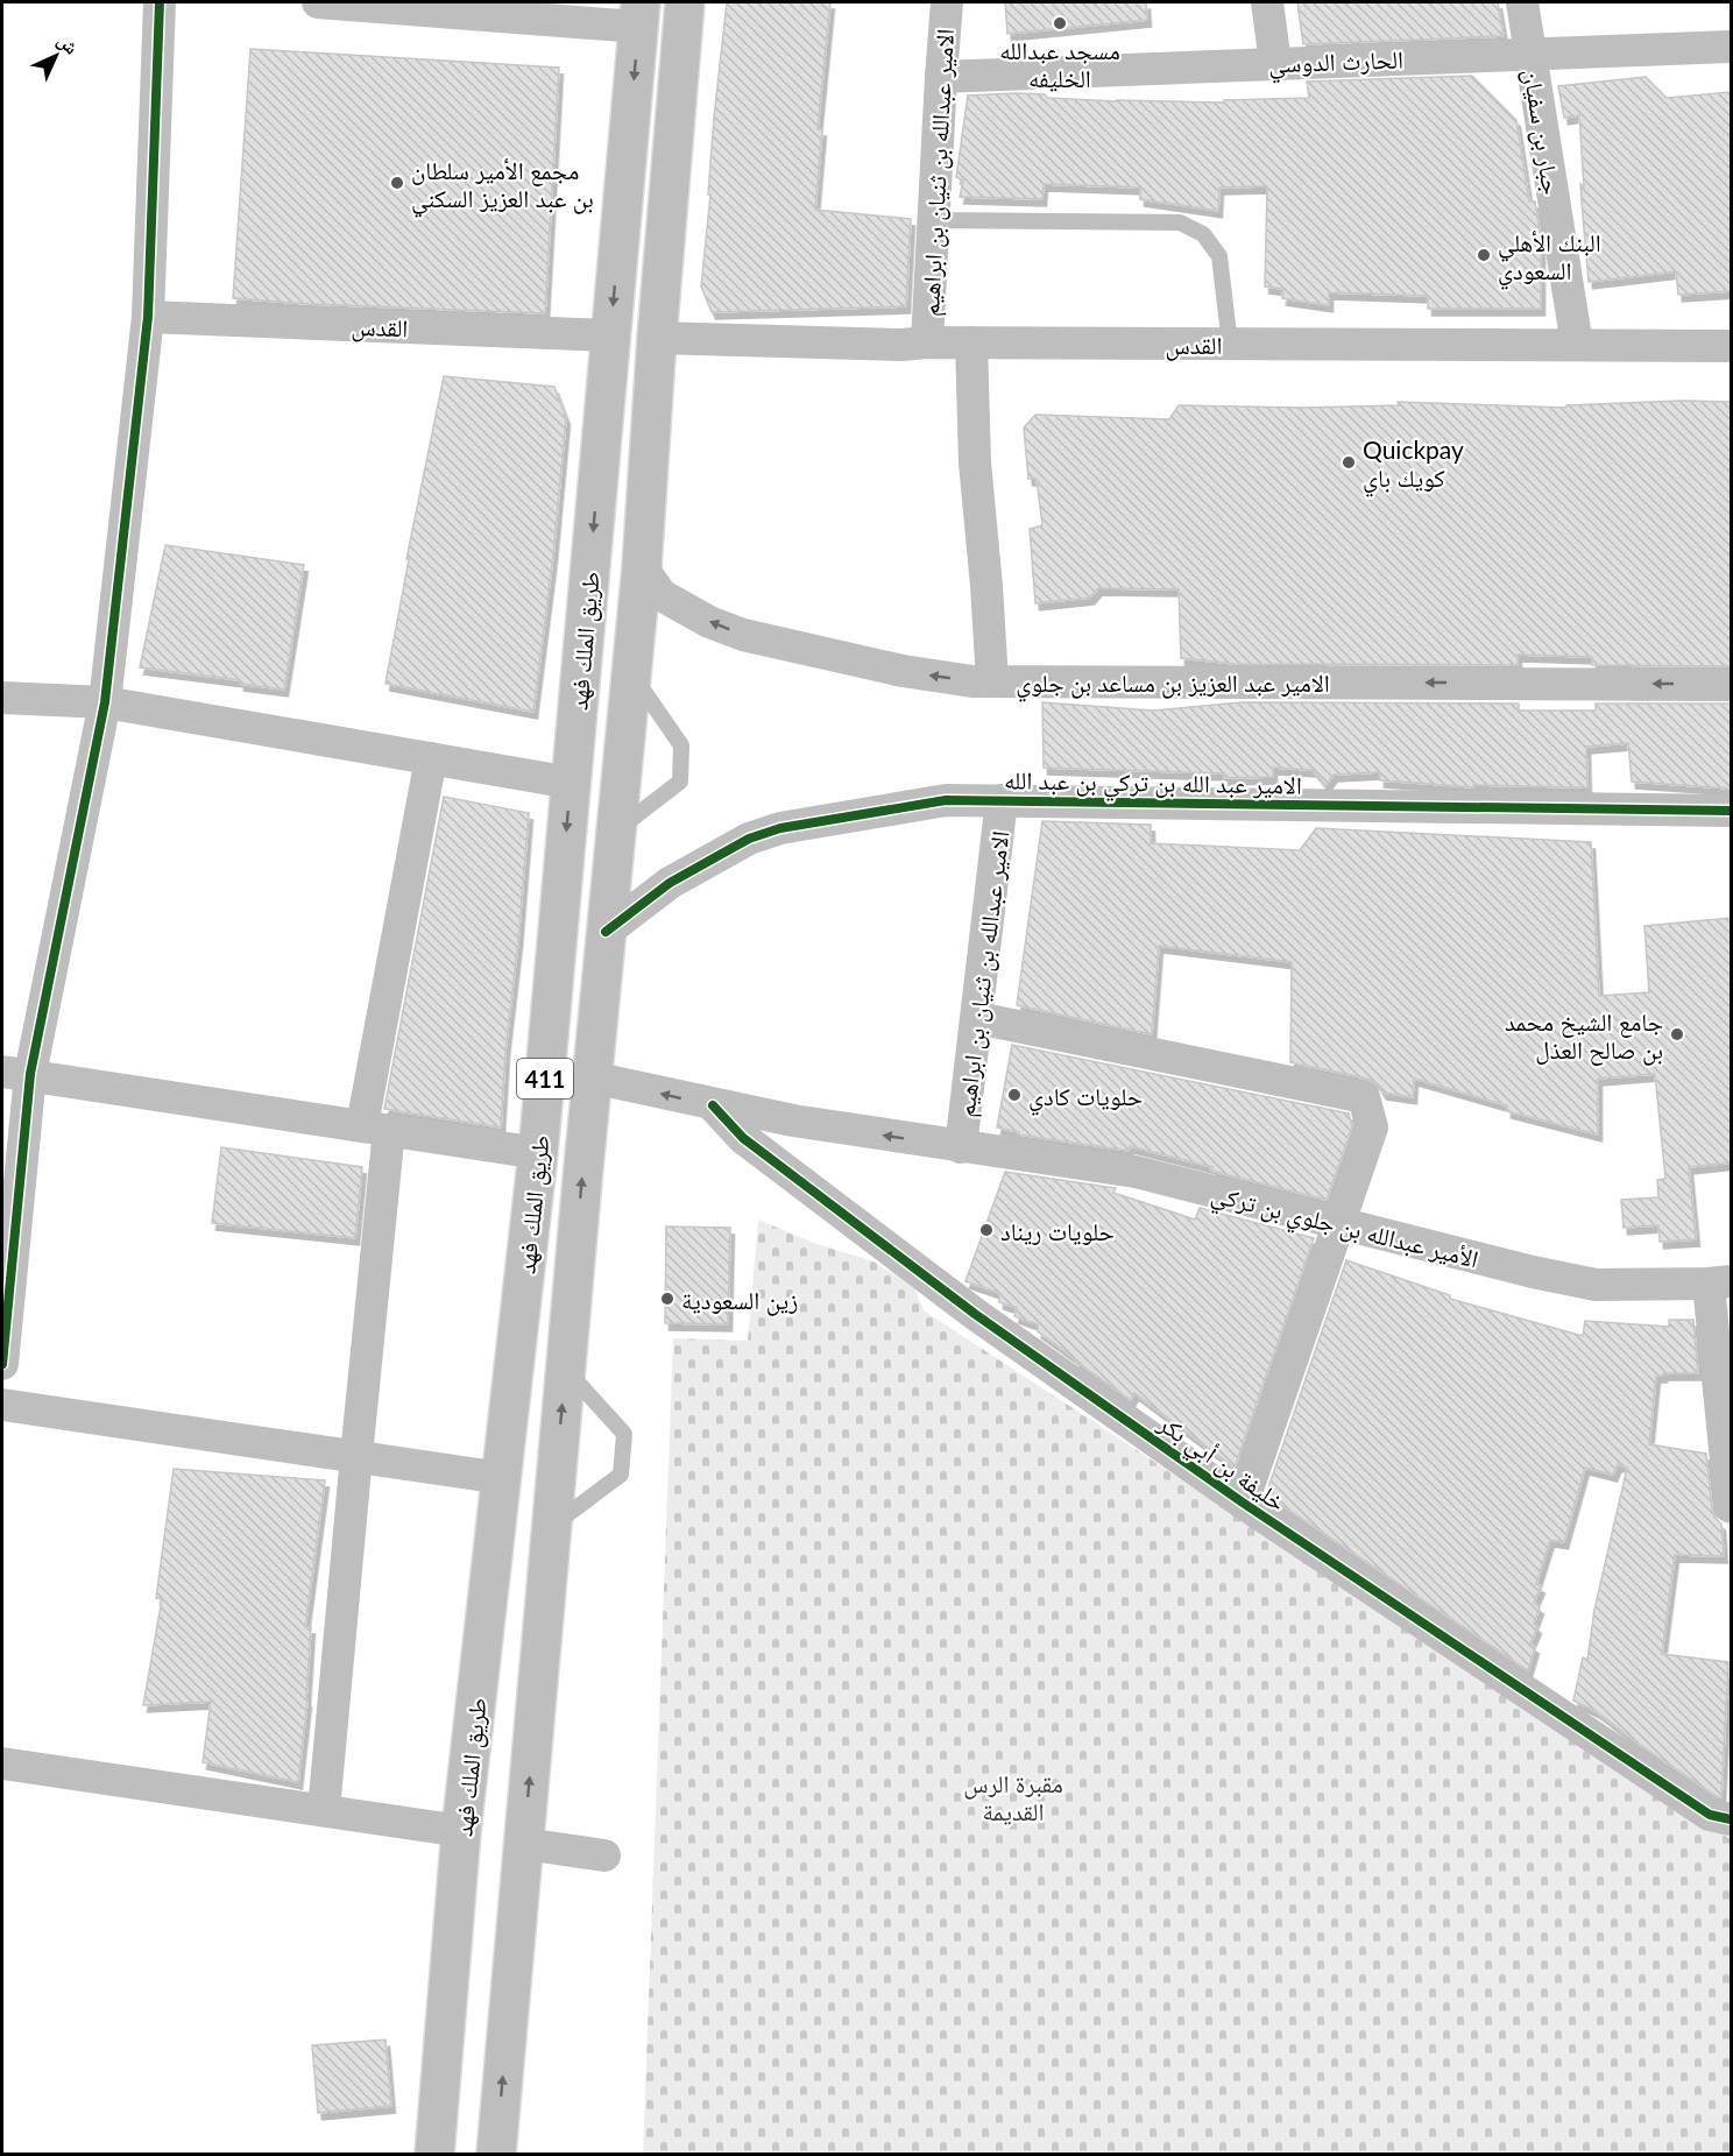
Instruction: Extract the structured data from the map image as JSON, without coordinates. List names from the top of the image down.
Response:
{
  "streets": {
    "main road": ["طريق الملك فهد", "411"],
    "street": [
      "الحارث الدوسي",
      "جبار بن سفيان",
      "الامير عبدالله بن ثنيان بن ابراهيم",
      "القدس",
      "الامير عبد العزيز بن مساعد بن جلوي",
      "الامير عبد الله بن تركي بن عبد الله",
      "الأمير عبدالله بن جلوي بن تركي",
      "خليفة بن أبي بكر"
    ]
  },
  "crossings": [
    ["الحارث الدوسي", "جبار بن سفيان"],
    ["الحارث الدوسي", "الامير عبدالله بن ثنيان بن ابراهيم"],
    ["جبار بن سفيان", "القدس"],
    ["الامير عبدالله بن ثنيان بن ابراهيم", "القدس"],
    ["الامير عبدالله بن ثنيان بن ابراهيم", "الامير عبد الله بن تركي بن عبد الله"],
    ["الامير عبدالله بن ثنيان بن ابراهيم", "الأمير عبدالله بن جلوي بن تركي"],
    ["القدس", "طريق الملك فهد"],
    ["طريق الملك فهد", "الامير عبد العزيز بن مساعد بن جلوي"],
    ["طريق الملك فهد", "الامير عبد الله بن تركي بن عبد الله"]
  ],
  "one_way": ["الامير عبد العزيز بن مساعد بن جلوي"],
  "parks": ["مقبرة الرس القديمة"],
  "places": [
    "مسجد عبدالله الخليفه",
    "مجمع الأمير سلطان بن عبد العزيز السكني",
    "البنك الأهلي السعودي",
    "Quickpay كويك باي",
    "جامع الشيخ محمد بن صالح العذل",
    "حلويات كادي",
    "حلويات ريناد",
    "زين السعودية"
  ],
  "north": "top right"
}
